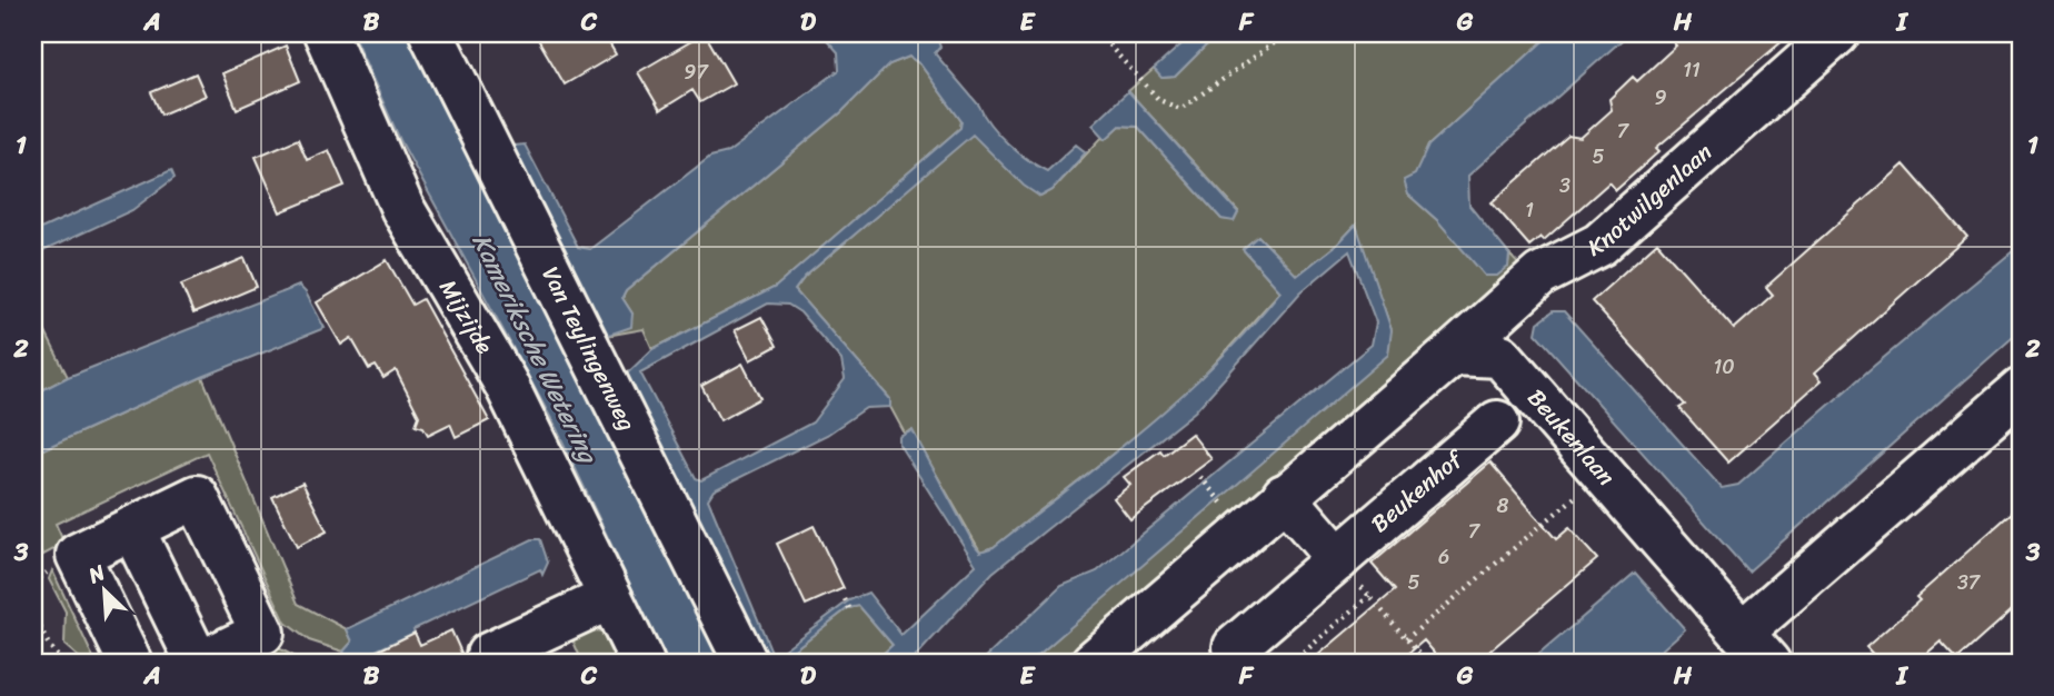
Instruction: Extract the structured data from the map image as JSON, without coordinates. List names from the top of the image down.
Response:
{
  "streets": {
    "street": [
      "Knotwilgenlaan",
      "Mijzijde",
      "Van Teylingenweg",
      "Beukenlaan",
      "Beukenhof"
    ]
  },
  "crossings": [
    ["Knotwilgenlaan", "Beukenlaan"]
  ],
  "water": ["Kameriksche Wetering"],
  "house_numbers": [
    "11",
    "97",
    "9",
    "7",
    "5",
    "3",
    "1",
    "10",
    "8",
    "7",
    "6",
    "5",
    "37"
  ],
  "north": "top left",
  "grid": {
    "columns": [
      "A",
      "B",
      "C",
      "D",
      "E",
      "F",
      "G",
      "H",
      "I"
    ],
    "rows": ["1", "2", "3"]
  }
}
